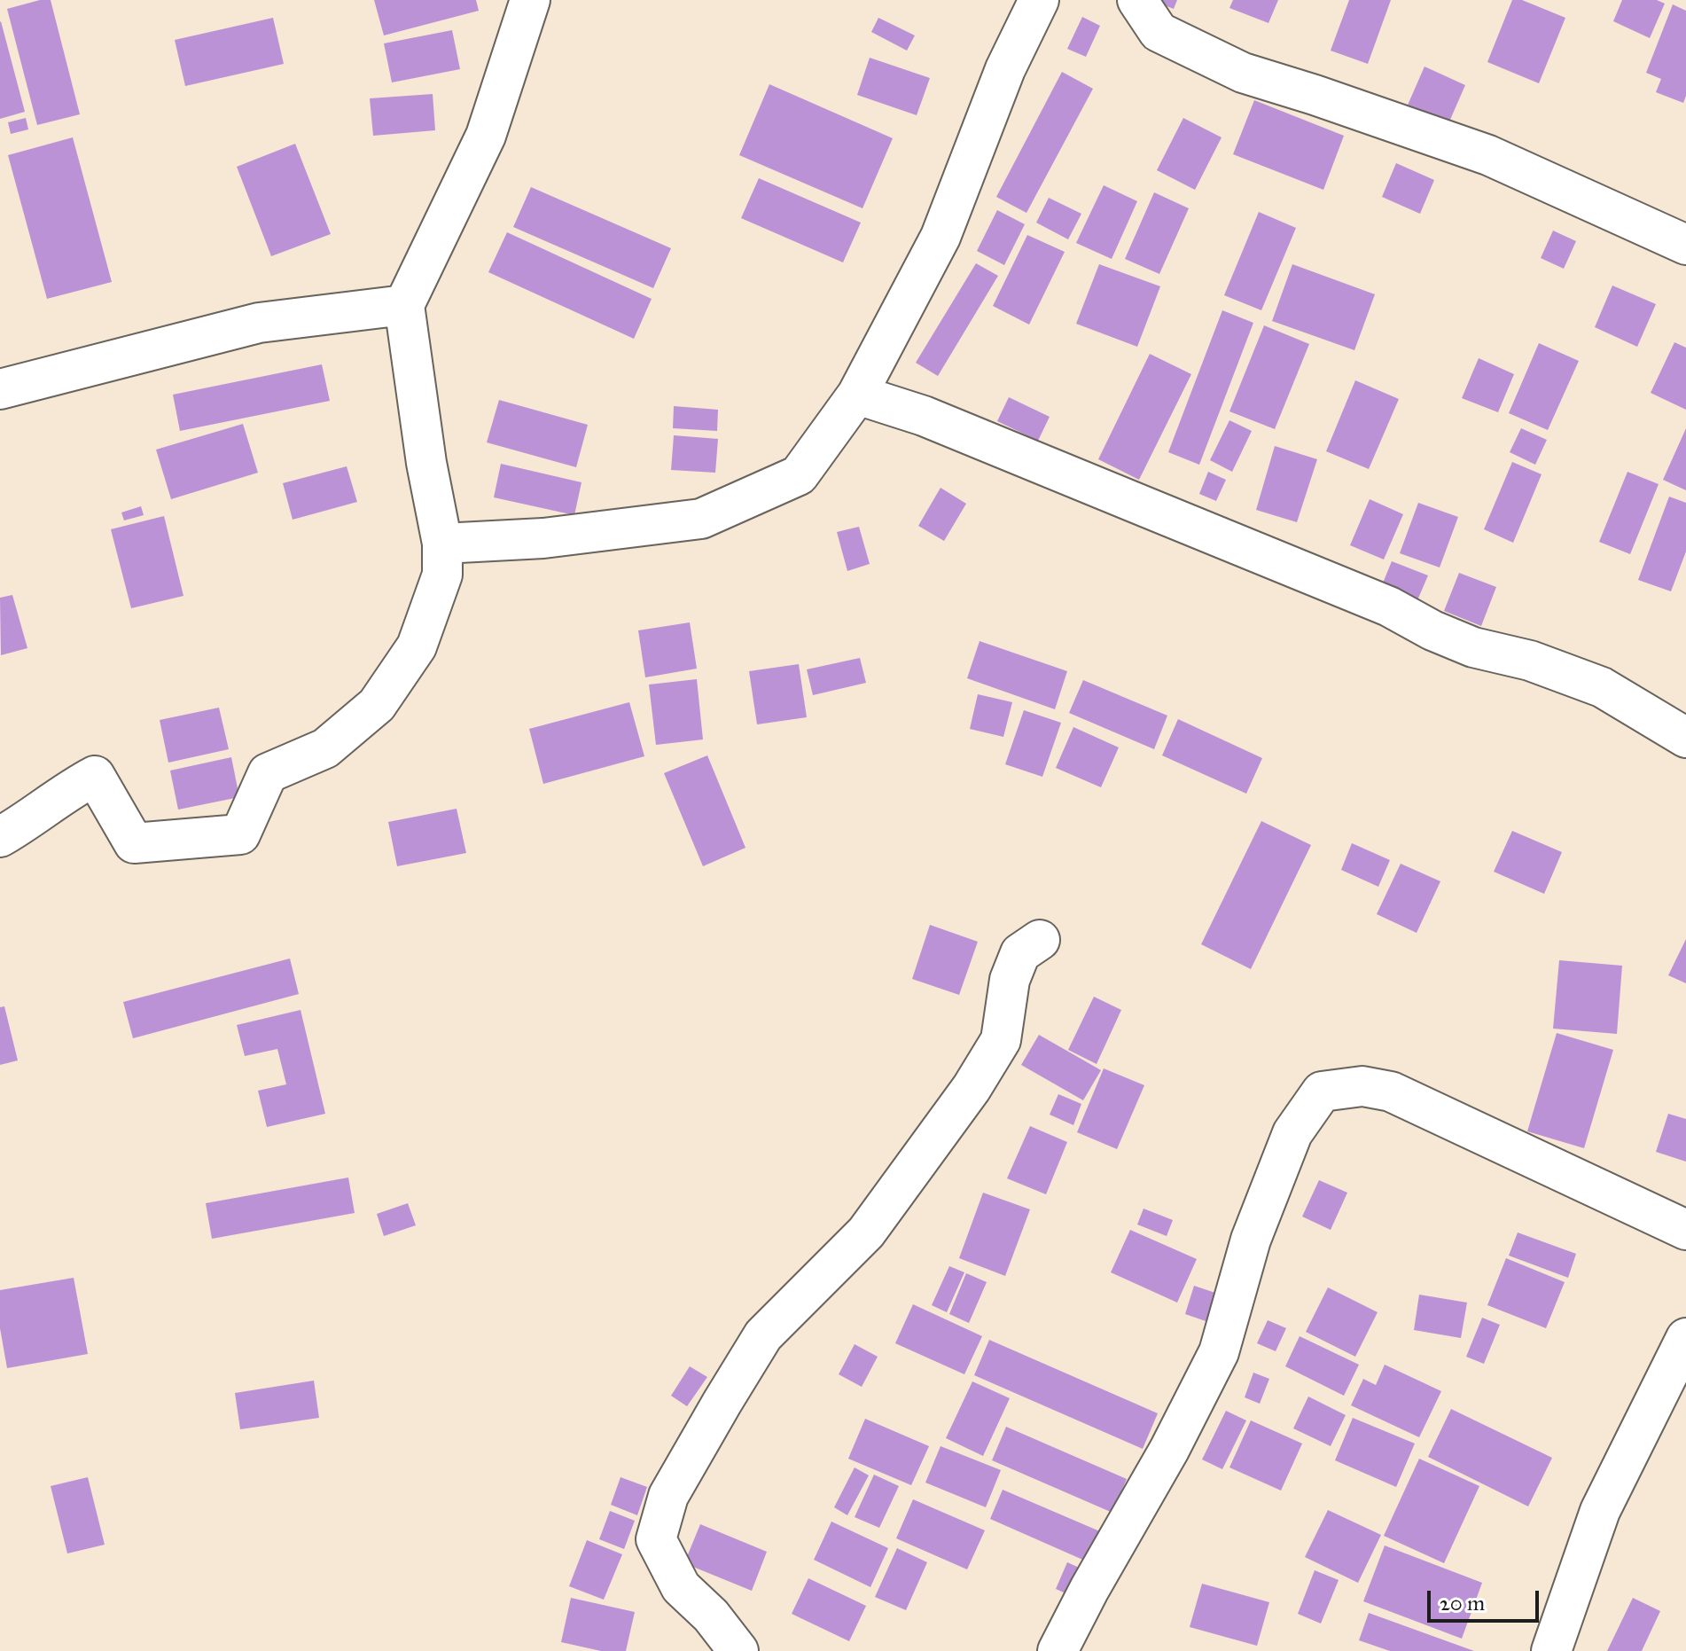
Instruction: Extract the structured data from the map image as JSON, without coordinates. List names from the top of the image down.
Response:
{
  "scale_bar": "20 m"
}
